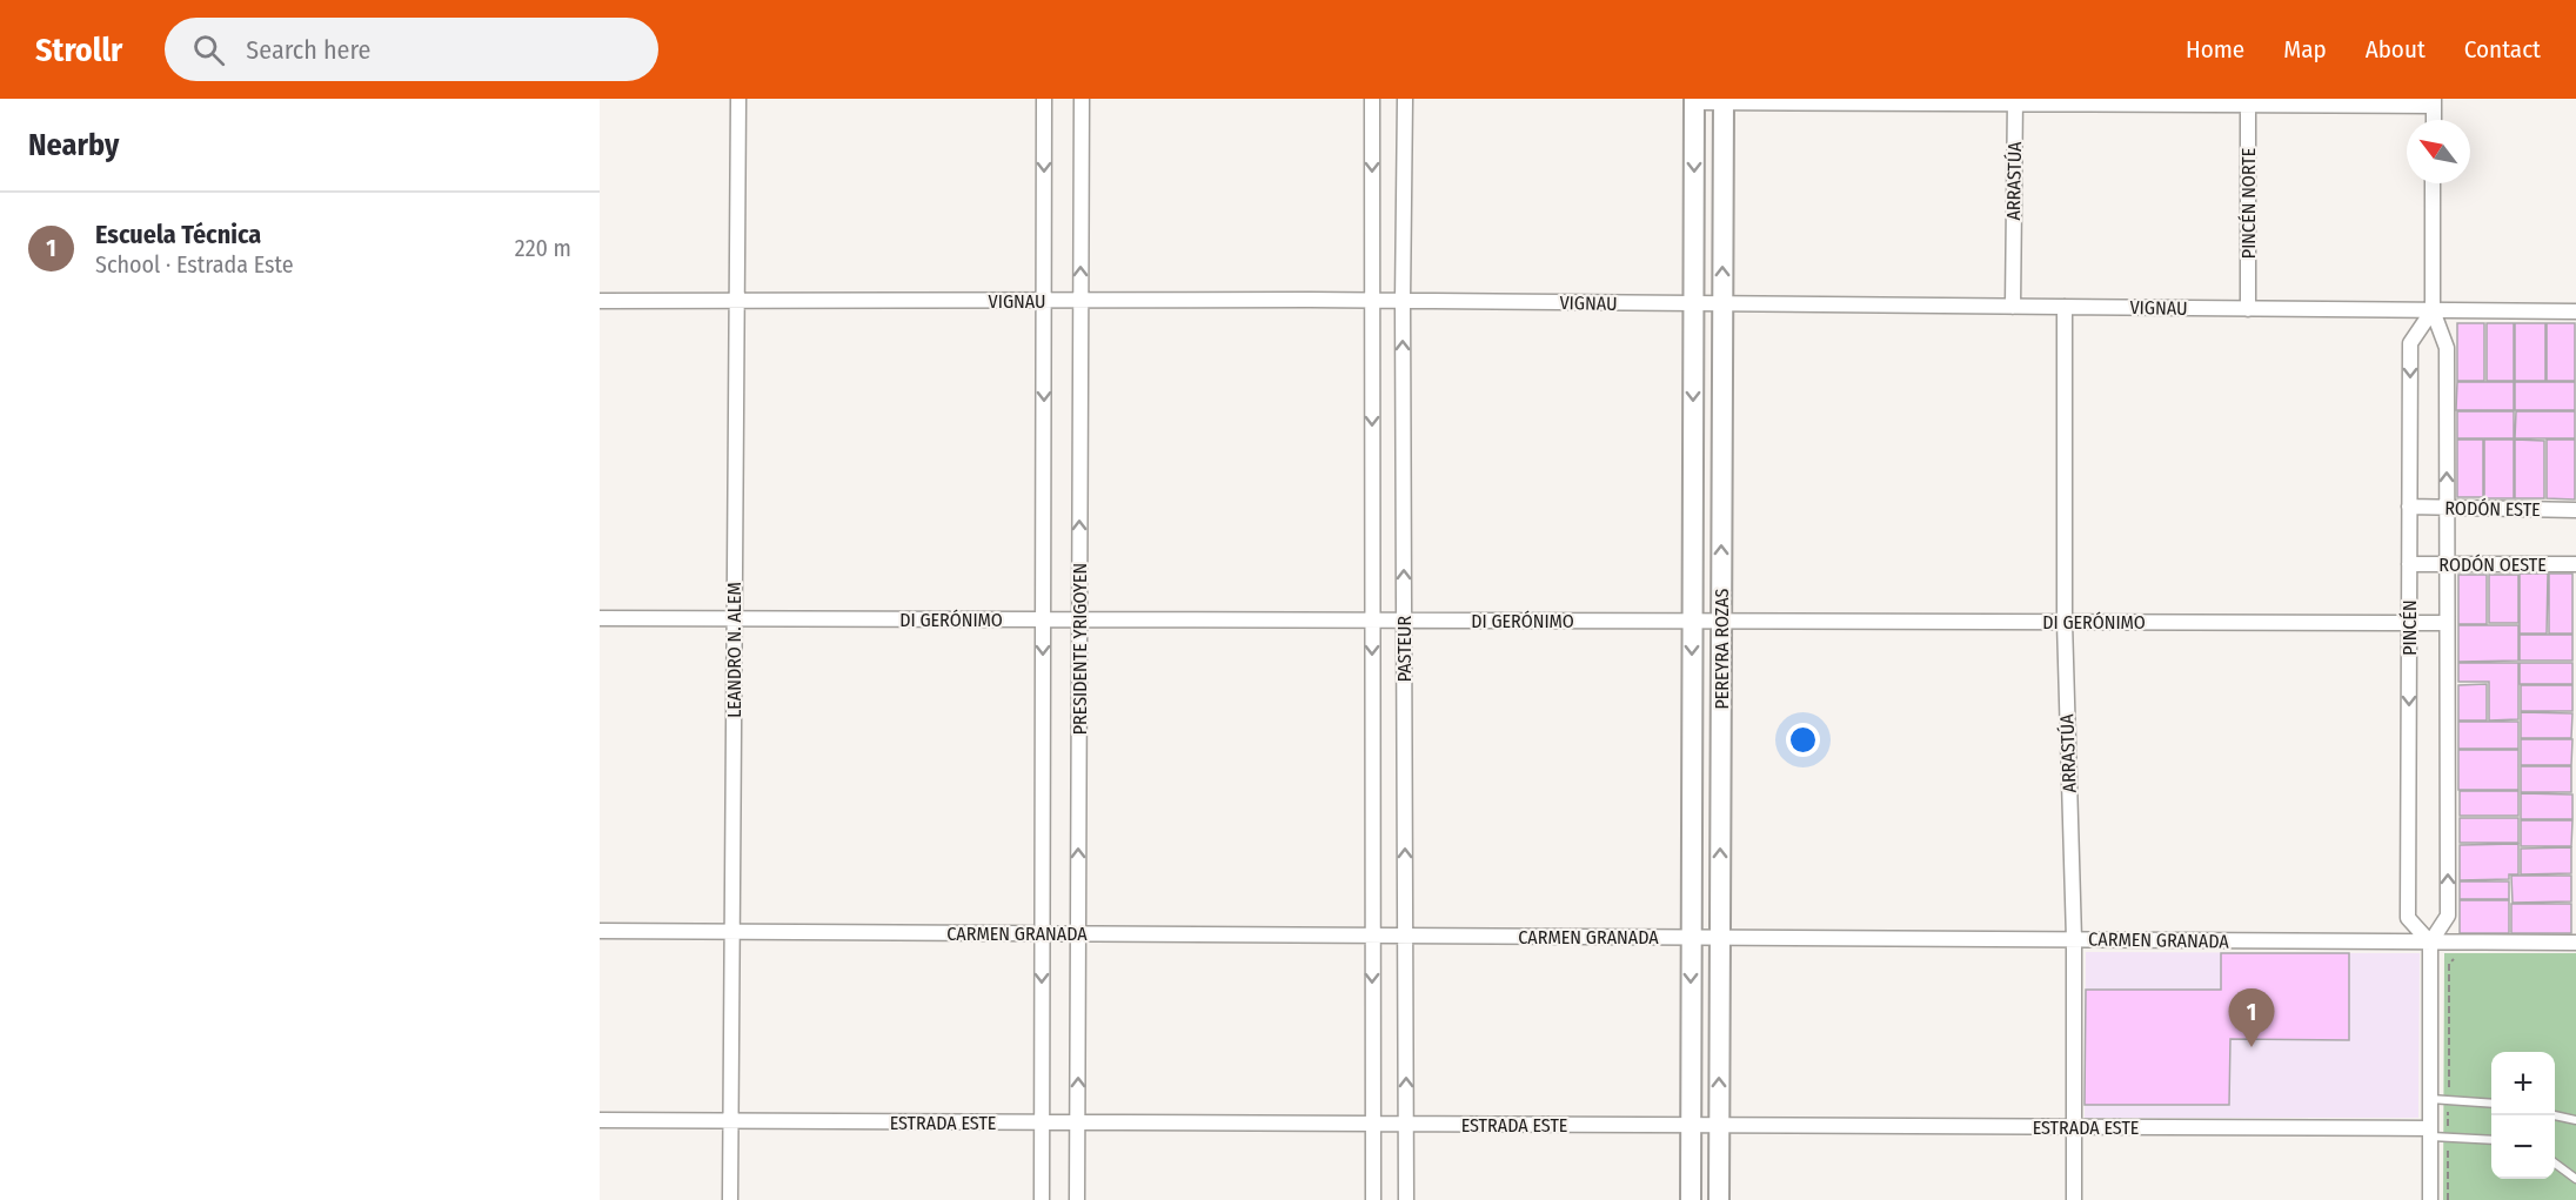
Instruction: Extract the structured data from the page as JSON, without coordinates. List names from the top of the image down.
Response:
{
  "streets": {
    "street": [
      "ARRASTÚA",
      "PINCÉN NORTE",
      "VIGNAU",
      "RODÓN ESTE",
      "RODÓN OESTE",
      "DI GERÓNIMO",
      "PINCÉN",
      "PRESIDENTE YRIGOYEN",
      "PASTEUR",
      "PEREYRA ROZAS",
      "LEANDRO N. ALEM",
      "CARMEN GRANADA",
      "ESTRADA ESTE"
    ]
  },
  "crossings": [
    ["ARRASTÚA", "VIGNAU"],
    ["ARRASTÚA", "DI GERÓNIMO"],
    ["ARRASTÚA", "CARMEN GRANADA"],
    ["ARRASTÚA", "ESTRADA ESTE"],
    ["PINCÉN NORTE", "VIGNAU"],
    ["VIGNAU", "PINCÉN"],
    ["VIGNAU", "PRESIDENTE YRIGOYEN"],
    ["VIGNAU", "PASTEUR"],
    ["VIGNAU", "PEREYRA ROZAS"],
    ["VIGNAU", "LEANDRO N. ALEM"],
    ["RODÓN ESTE", "PINCÉN"],
    ["RODÓN OESTE", "PINCÉN"],
    ["DI GERÓNIMO", "PINCÉN"],
    ["DI GERÓNIMO", "PRESIDENTE YRIGOYEN"],
    ["DI GERÓNIMO", "PASTEUR"],
    ["DI GERÓNIMO", "PEREYRA ROZAS"],
    ["DI GERÓNIMO", "LEANDRO N. ALEM"],
    ["PINCÉN", "CARMEN GRANADA"],
    ["PRESIDENTE YRIGOYEN", "CARMEN GRANADA"],
    ["PRESIDENTE YRIGOYEN", "ESTRADA ESTE"],
    ["PASTEUR", "CARMEN GRANADA"],
    ["PASTEUR", "ESTRADA ESTE"],
    ["PEREYRA ROZAS", "CARMEN GRANADA"],
    ["PEREYRA ROZAS", "ESTRADA ESTE"],
    ["LEANDRO N. ALEM", "CARMEN GRANADA"],
    ["LEANDRO N. ALEM", "ESTRADA ESTE"]
  ],
  "north": "top left",
  "page": {
    "header": "Strollr",
    "search": "Search here",
    "nav": [
      "Home",
      "Map",
      "About",
      "Contact"
    ],
    "heading": "Nearby",
    "list": [
      {
        "mark": "1",
        "name": "Escuela Técnica",
        "note": "School · Estrada Este",
        "value": "220 m"
      }
    ],
    "pins": "1",
    "map_buttons": ["+", "−"]
  }
}
